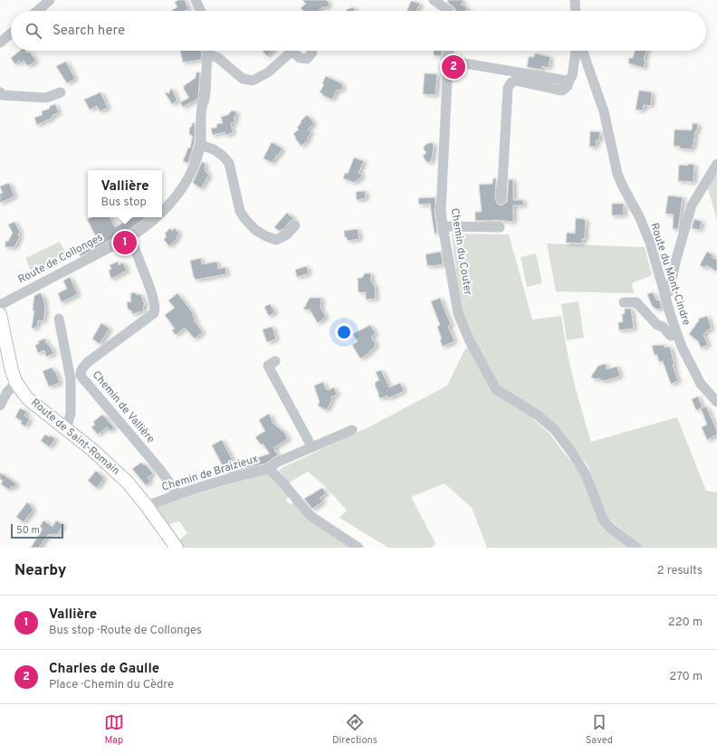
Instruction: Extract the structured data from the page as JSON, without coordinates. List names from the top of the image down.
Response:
{
  "streets": {
    "main road": ["Route de Saint-Romain"],
    "street": [
      "Chemin du Couter",
      "Route de Collonges",
      "Route du Mont-Cindre",
      "Chemin de Vallière",
      "Chemin de Braizieux"
    ]
  },
  "crossings": [
    ["Route de Collonges", "Chemin de Vallière"],
    ["Chemin de Vallière", "Chemin de Braizieux"],
    ["Route de Saint-Romain", "Chemin de Braizieux"]
  ],
  "scale_bar": "50 m",
  "page": {
    "search": "Search here",
    "pins": ["2", "1"],
    "popup": ["Vallière", "Bus stop"],
    "scale": "50 m",
    "heading": ["Nearby", "2 results"],
    "list": [
      {
        "mark": "1",
        "name": "Vallière",
        "note": "Bus stop · Route de Collonges",
        "value": "220 m"
      },
      {
        "mark": "2",
        "name": "Charles de Gaulle",
        "note": "Place · Chemin du Cèdre",
        "value": "270 m"
      }
    ],
    "nav": ["Map", "Directions", "Saved"]
  }
}
